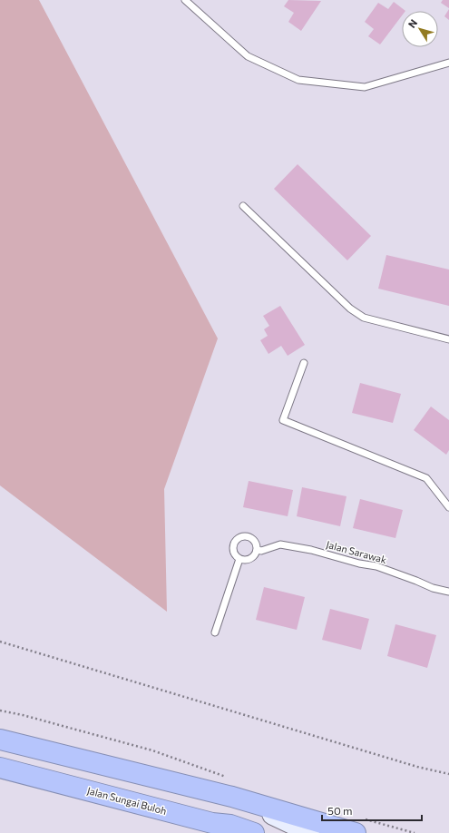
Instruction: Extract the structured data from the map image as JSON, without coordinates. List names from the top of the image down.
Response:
{
  "streets": {
    "highway": ["Jalan Sungai Buloh"],
    "lane": ["Jalan Sarawak"]
  },
  "scale_bar": "50 m",
  "north": "top left"
}
